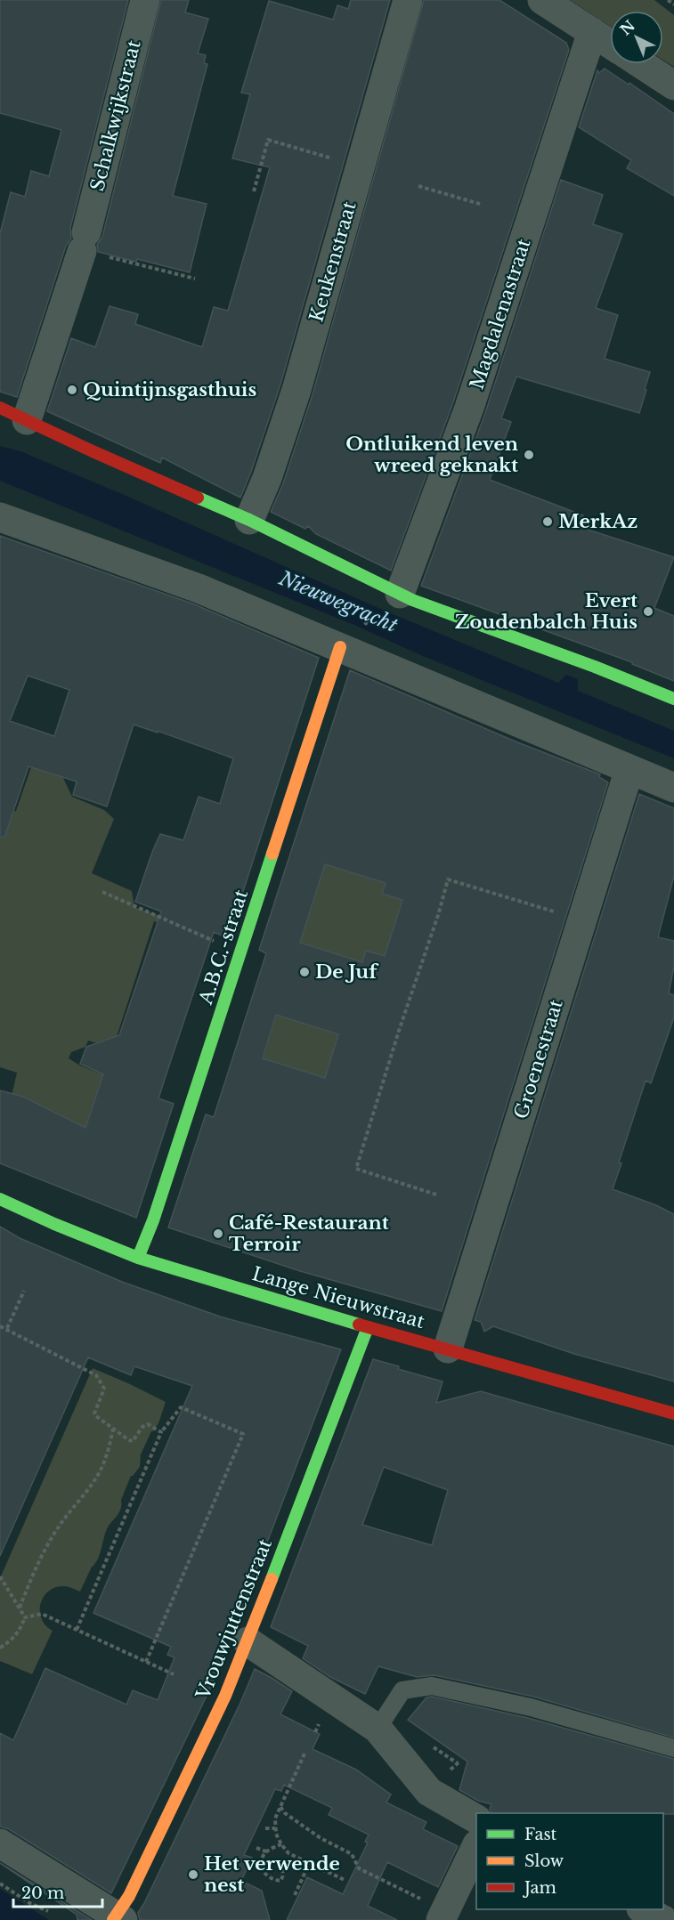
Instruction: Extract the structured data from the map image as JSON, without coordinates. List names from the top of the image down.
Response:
{
  "streets": {
    "street": [
      "Schalkwijkstraat",
      "Keukenstraat",
      "Magdalenastraat",
      "A.B.C.-straat",
      "Groenestraat",
      "Lange Nieuwstraat",
      "Vrouwjuttenstraat"
    ]
  },
  "crossings": [
    ["A.B.C.-straat", "Lange Nieuwstraat"],
    ["Groenestraat", "Lange Nieuwstraat"],
    ["Lange Nieuwstraat", "Vrouwjuttenstraat"]
  ],
  "water": ["Nieuwegracht"],
  "places": [
    "Quintijnsgasthuis",
    "Ontluikend leven wreed geknakt",
    "MerkAz",
    "Evert Zoudenbalch Huis",
    "De Juf",
    "Café-Restaurant Terroir",
    "Het verwende nest"
  ],
  "legend": ["Fast", "Slow", "Jam"],
  "scale_bar": "20 m",
  "north": "top left"
}
